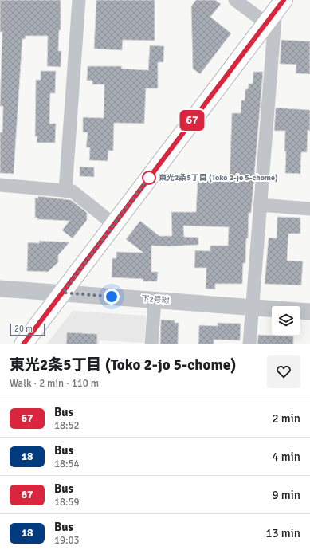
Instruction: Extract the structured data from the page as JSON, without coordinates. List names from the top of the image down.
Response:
{
  "streets": {
    "street": ["下2号線"]
  },
  "places": ["東光2条5丁目 (Toko 2-jo 5-chome)"],
  "lines": ["bus line 67"],
  "scale_bar": "20 m",
  "page": {
    "on_map": "67",
    "scale": "20 m",
    "heading": ["東光2条5丁目 (Toko 2-jo 5-chome)", "Walk · 2 min · 110 m"],
    "list": [
      {
        "mark": "67",
        "name": "Bus",
        "note": "18:52",
        "value": "2 min"
      },
      {
        "mark": "18",
        "name": "Bus",
        "note": "18:54",
        "value": "4 min"
      },
      {
        "mark": "67",
        "name": "Bus",
        "note": "18:59",
        "value": "9 min"
      },
      {
        "mark": "18",
        "name": "Bus",
        "note": "19:03",
        "value": "13 min"
      }
    ]
  }
}
